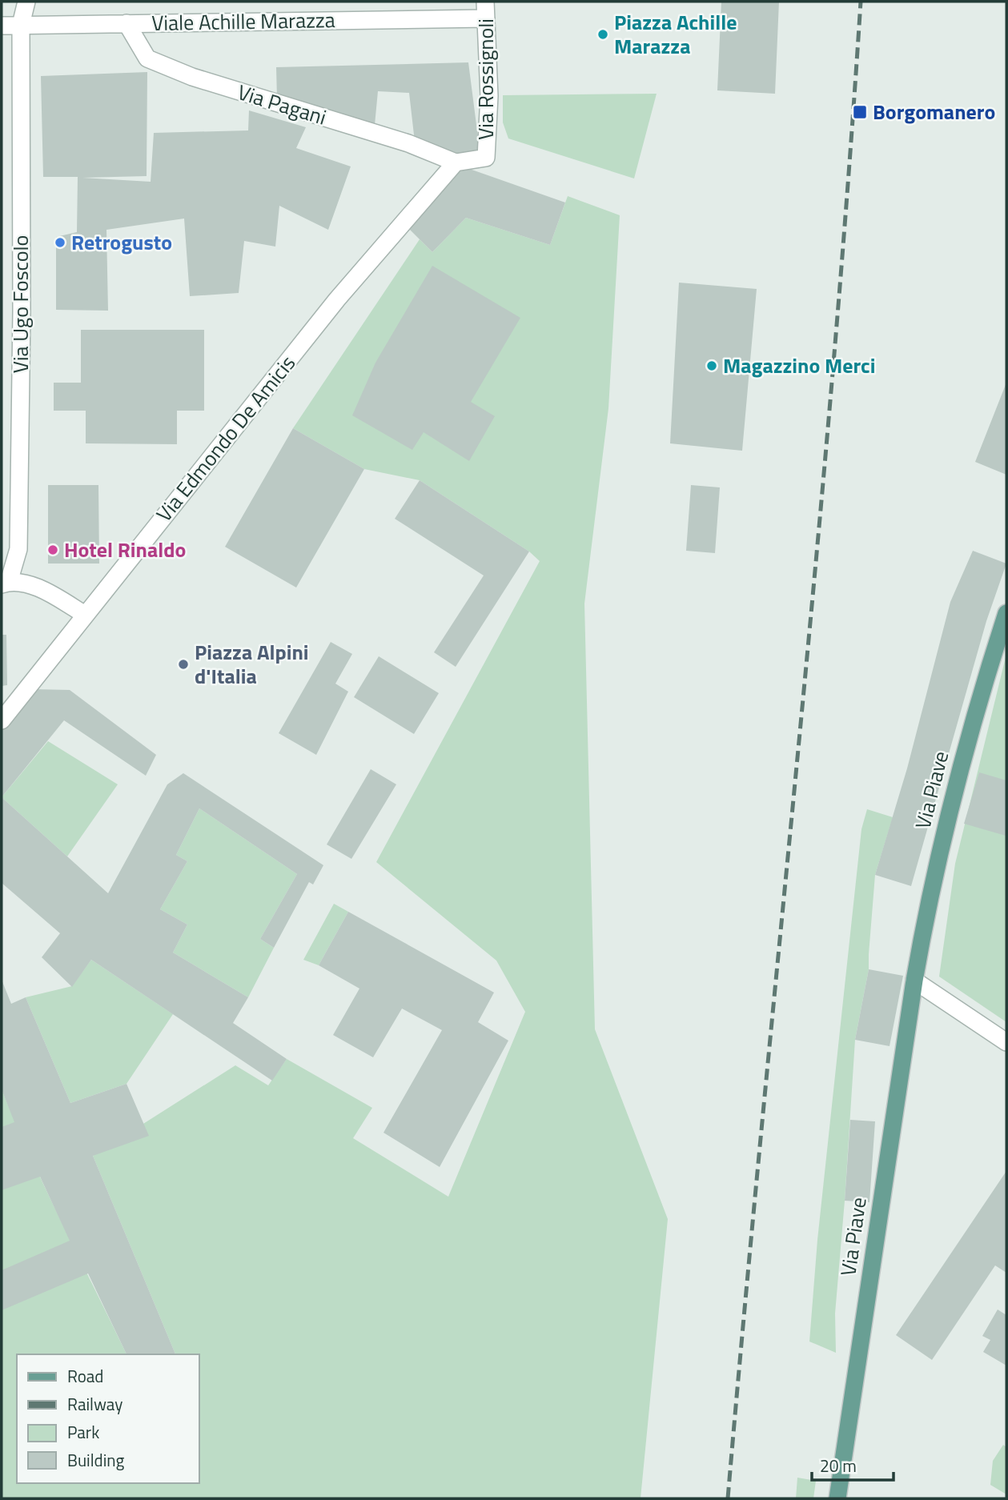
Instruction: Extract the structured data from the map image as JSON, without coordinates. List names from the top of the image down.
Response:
{
  "streets": {
    "main road": ["Via Piave"],
    "street": [
      "Viale Achille Marazza",
      "Via Rossignoli",
      "Via Pagani",
      "Via Ugo Foscolo",
      "Via Edmondo De Amicis"
    ]
  },
  "crossings": [
    ["Viale Achille Marazza", "Via Rossignoli"],
    ["Viale Achille Marazza", "Via Pagani"],
    ["Viale Achille Marazza", "Via Ugo Foscolo"],
    ["Via Rossignoli", "Via Pagani"],
    ["Via Rossignoli", "Via Edmondo De Amicis"],
    ["Via Pagani", "Via Edmondo De Amicis"]
  ],
  "places": {
    "other": [
      "Piazza Achille Marazza",
      "Retrogusto",
      "Magazzino Merci",
      "Hotel Rinaldo",
      "Piazza Alpini d'Italia"
    ],
    "transit": ["Borgomanero"]
  },
  "legend": [
    "Road",
    "Railway",
    "Park",
    "Building"
  ],
  "scale_bar": "20 m"
}
